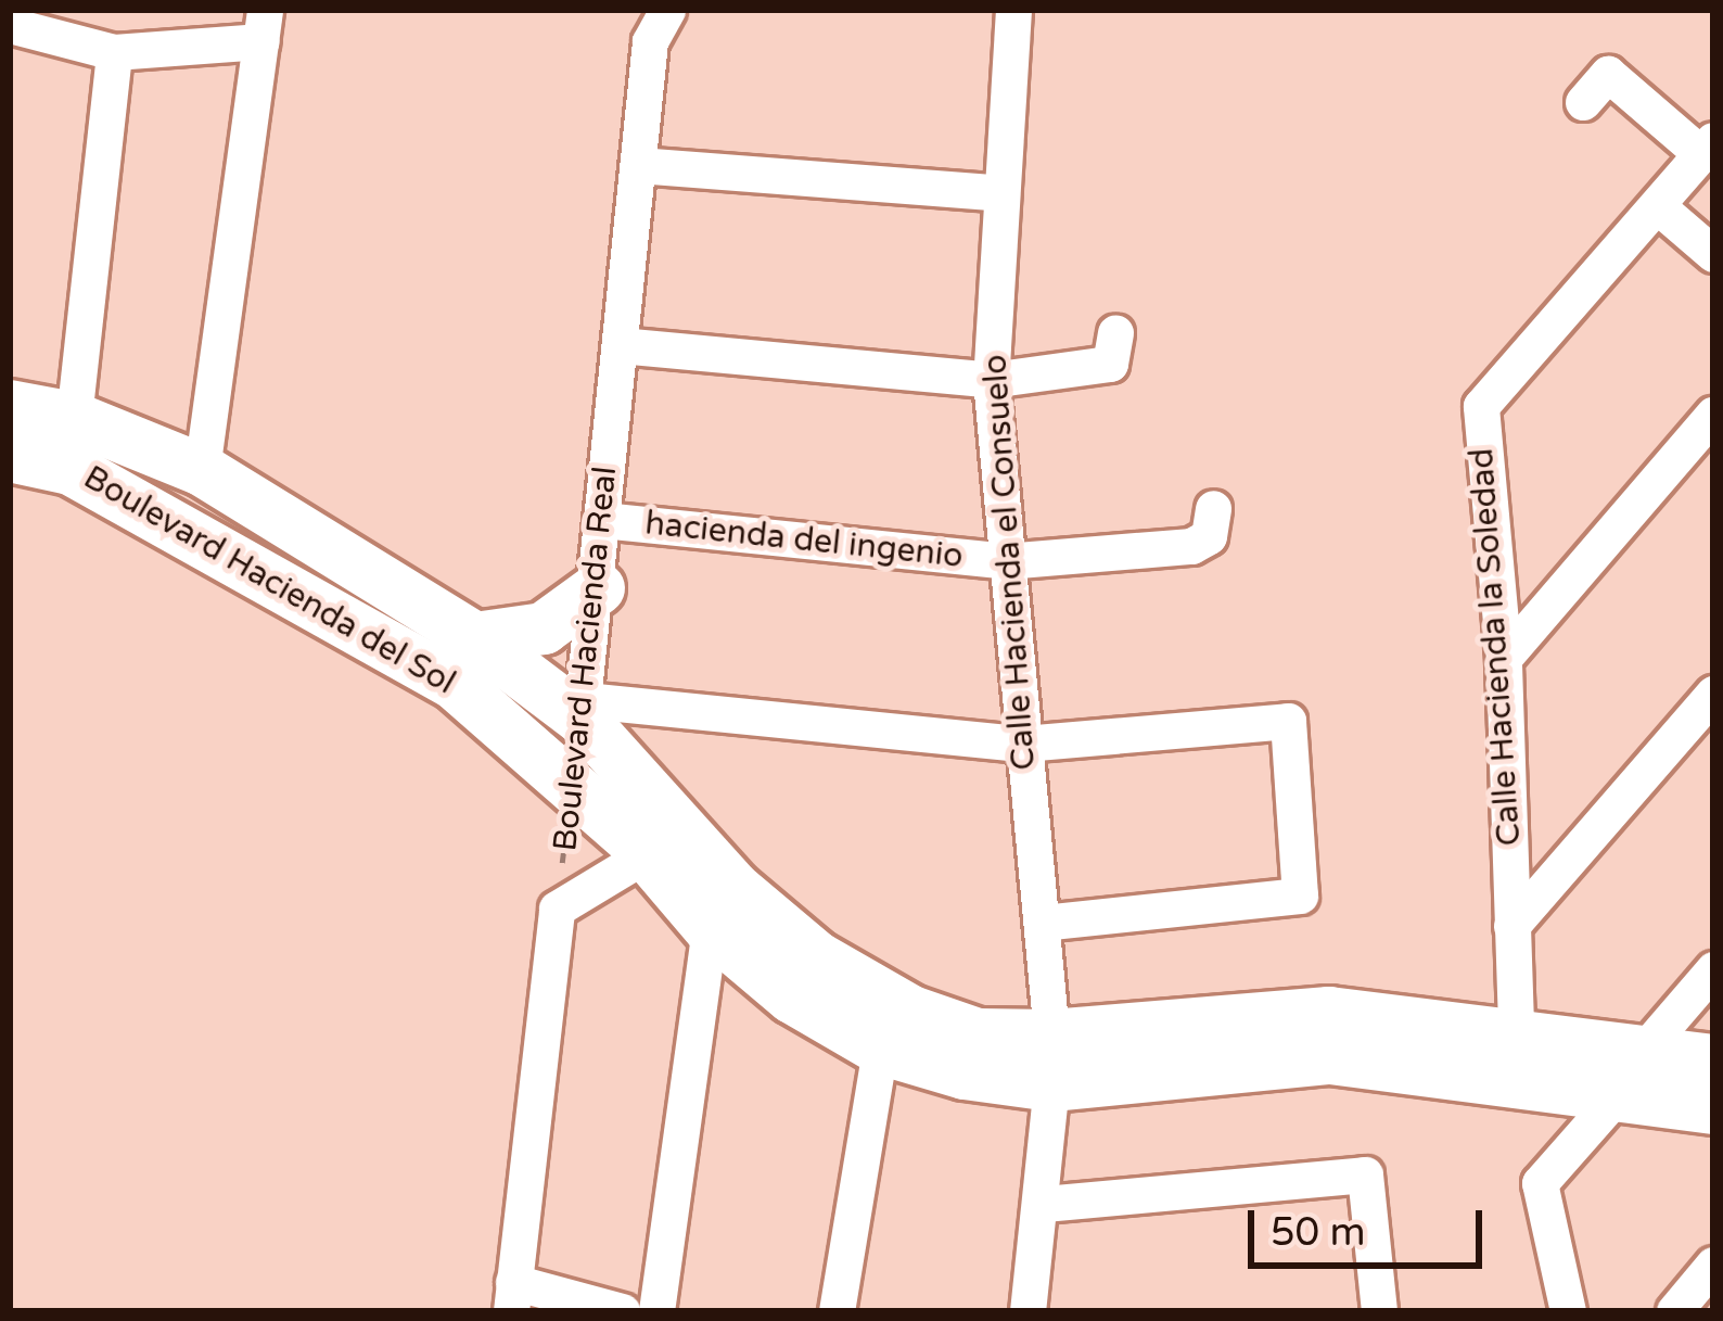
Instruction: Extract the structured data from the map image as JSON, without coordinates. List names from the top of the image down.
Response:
{
  "streets": {
    "street": [
      "hacienda del ingenio",
      "Calle Hacienda el Consuelo",
      "Boulevard Hacienda del Sol",
      "Calle Hacienda la Soledad",
      "Boulevard Hacienda Real"
    ]
  },
  "crossings": [
    ["hacienda del ingenio", "Calle Hacienda el Consuelo"],
    ["hacienda del ingenio", "Boulevard Hacienda Real"],
    ["Calle Hacienda el Consuelo", "Boulevard Hacienda del Sol"],
    ["Boulevard Hacienda del Sol", "Calle Hacienda la Soledad"],
    ["Boulevard Hacienda del Sol", "Boulevard Hacienda Real"]
  ],
  "scale_bar": "50 m"
}
